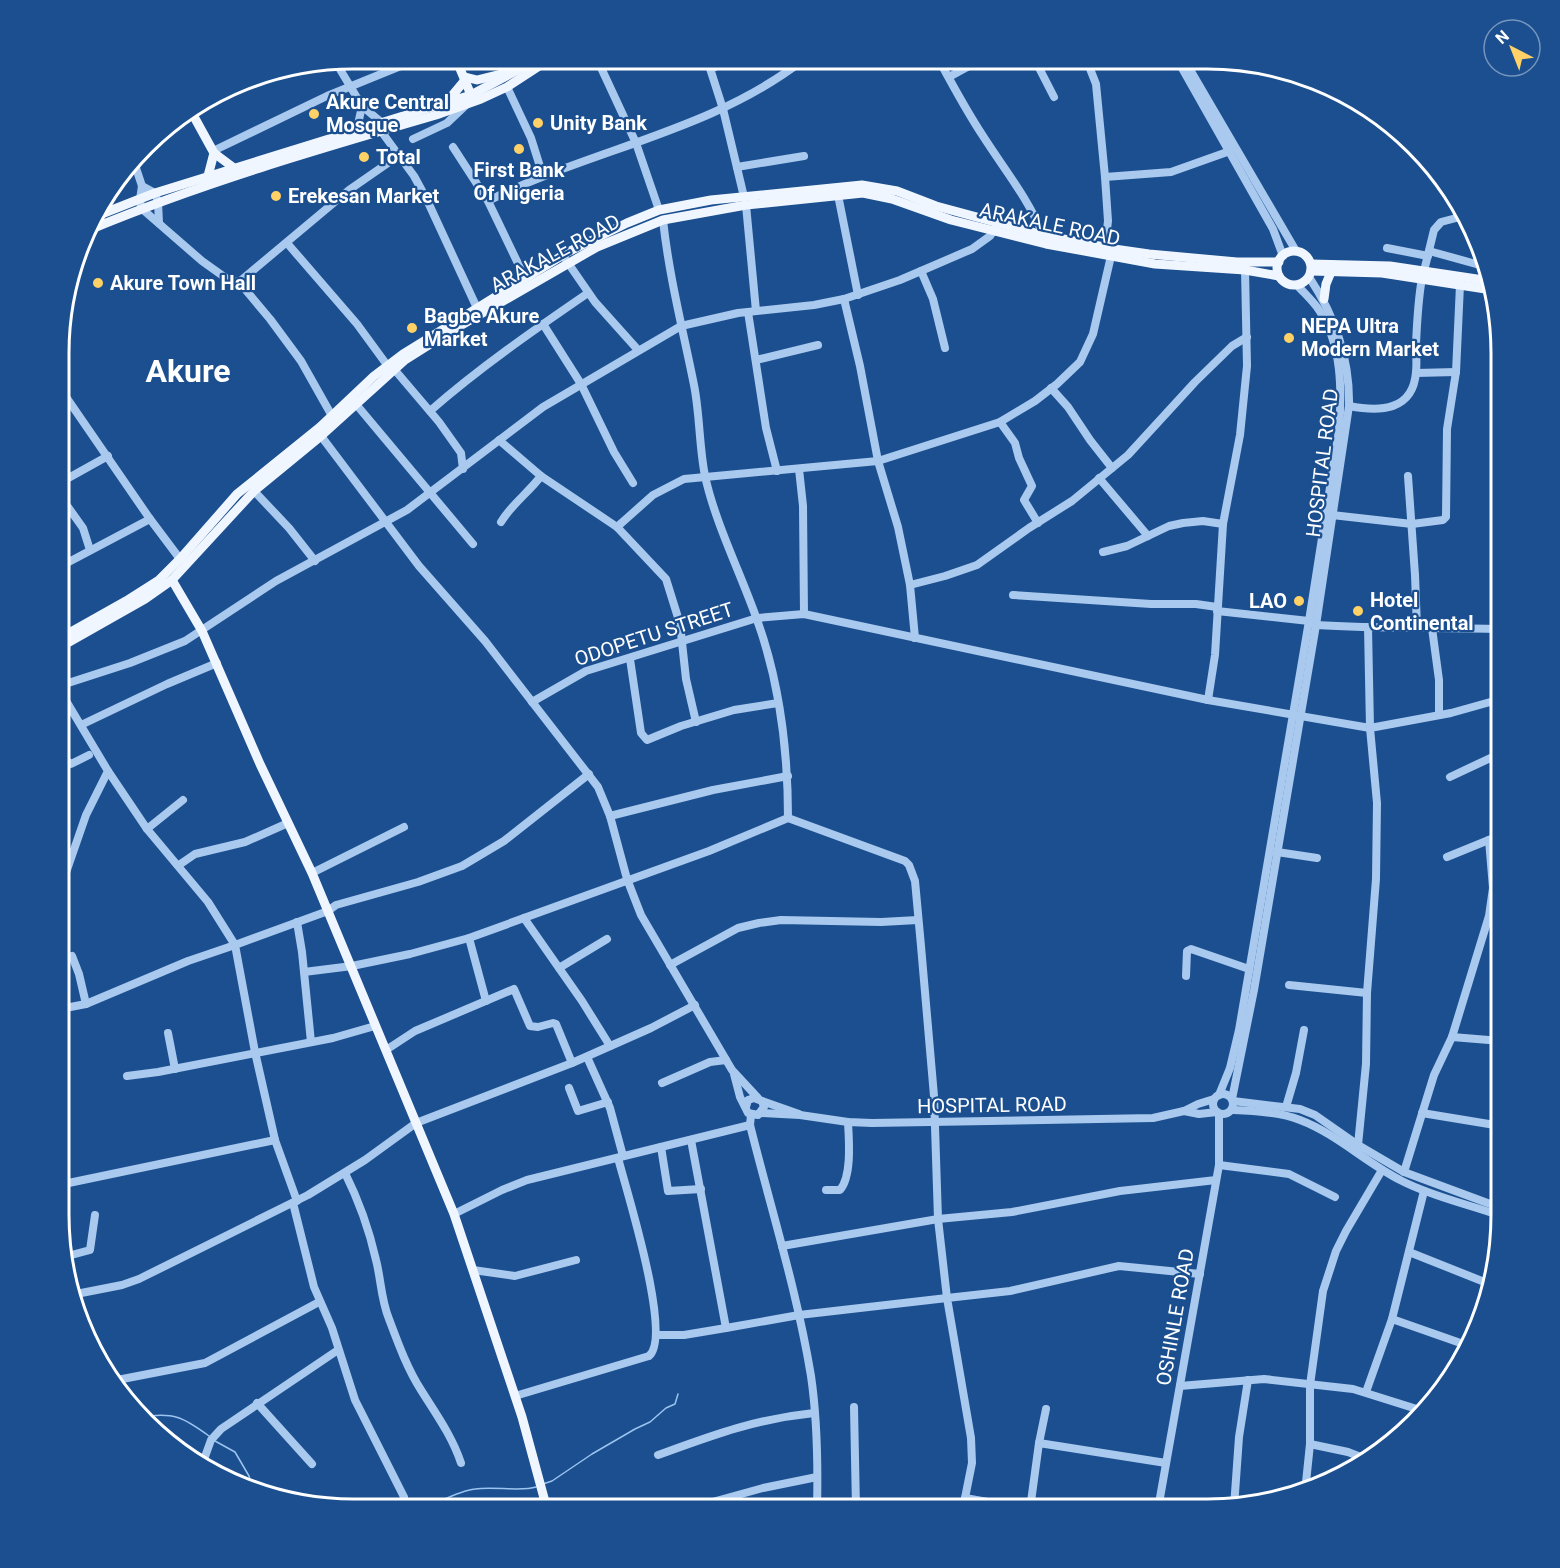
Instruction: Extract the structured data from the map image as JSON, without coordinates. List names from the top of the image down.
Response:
{
  "streets": {
    "main road": ["ARAKALE ROAD"],
    "street": ["HOSPITAL ROAD", "ODOPETU STREET", "OSHINLE ROAD"]
  },
  "crossings": [
    ["ARAKALE ROAD", "HOSPITAL ROAD"]
  ],
  "districts": ["Akure"],
  "places": [
    "Akure Central Mosque",
    "Unity Bank",
    "First Bank Of Nigeria",
    "Total",
    "Erekesan Market",
    "Akure Town Hall",
    "Bagbe Akure Market",
    "NEPA Ultra Modern Market",
    "LAO",
    "Hotel Continental"
  ],
  "north": "top left"
}
